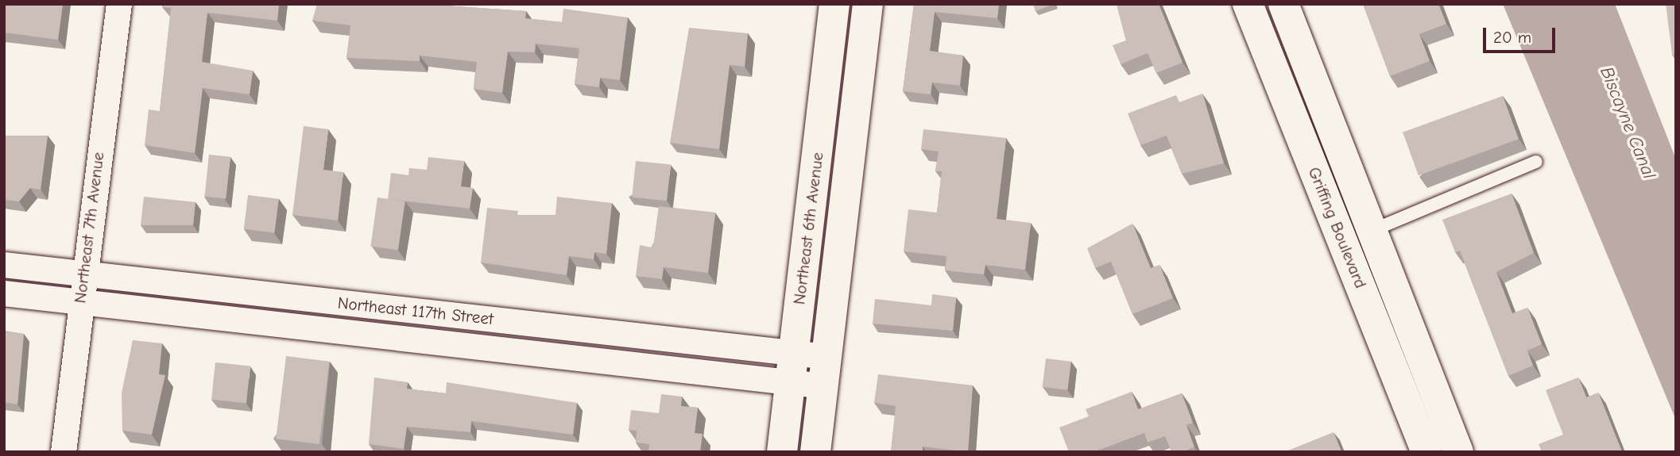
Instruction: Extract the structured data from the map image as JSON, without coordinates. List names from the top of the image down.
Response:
{
  "streets": {
    "street": [
      "Northeast 7th Avenue",
      "Griffing Boulevard",
      "Northeast 6th Avenue",
      "Northeast 117th Street"
    ]
  },
  "crossings": [
    ["Northeast 7th Avenue", "Northeast 117th Street"],
    ["Northeast 6th Avenue", "Northeast 117th Street"]
  ],
  "water": ["Biscayne Canal"],
  "scale_bar": "20 m"
}
